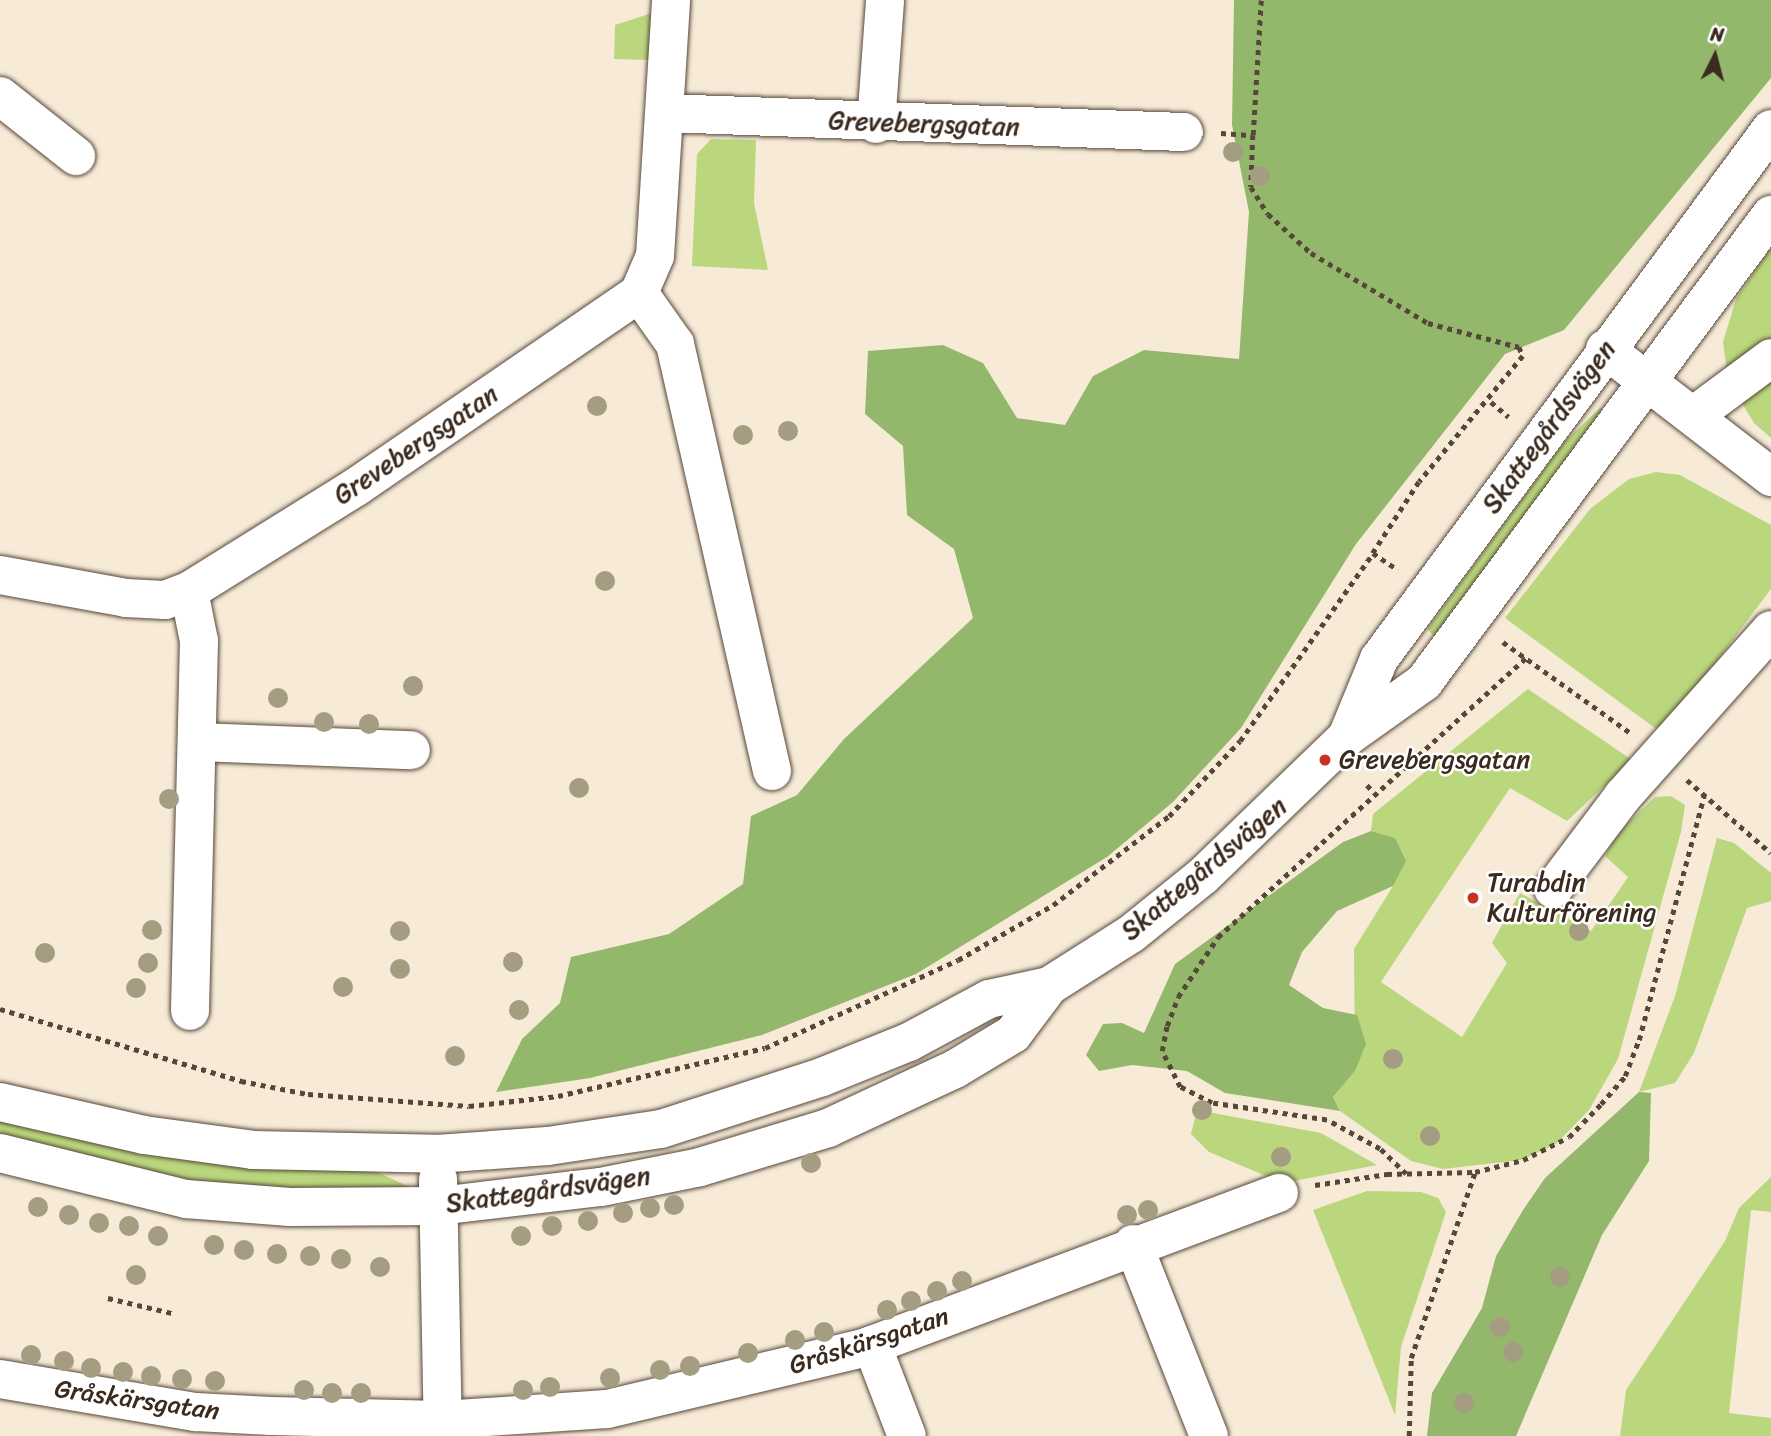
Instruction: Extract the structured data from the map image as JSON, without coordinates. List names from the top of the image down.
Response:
{
  "streets": {
    "street": ["Grevebergsgatan", "Skattegårdsvägen", "Gråskärsgatan"]
  },
  "places": ["Grevebergsgatan", "Turabdin Kulturförening"],
  "north": "top"
}
